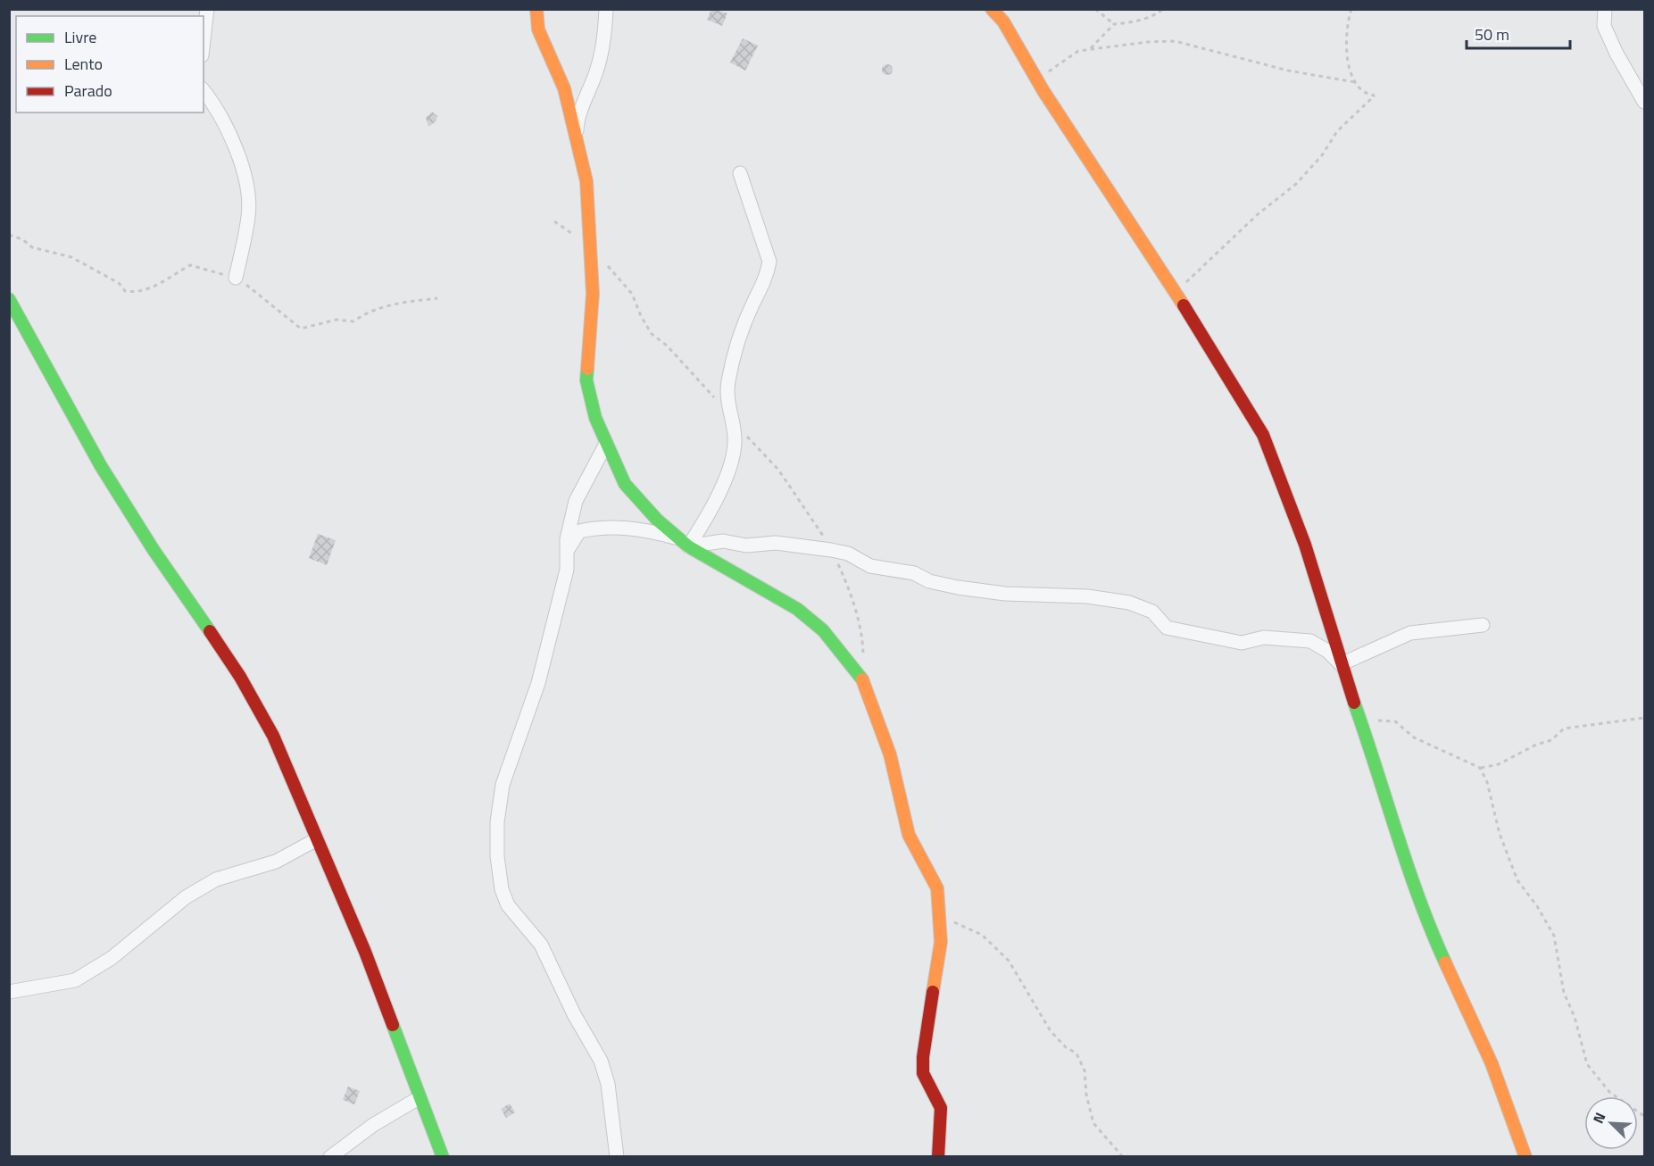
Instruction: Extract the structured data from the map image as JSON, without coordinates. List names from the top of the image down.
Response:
{
  "legend": ["Livre", "Lento", "Parado"],
  "scale_bar": "50 m",
  "north": "top left"
}
